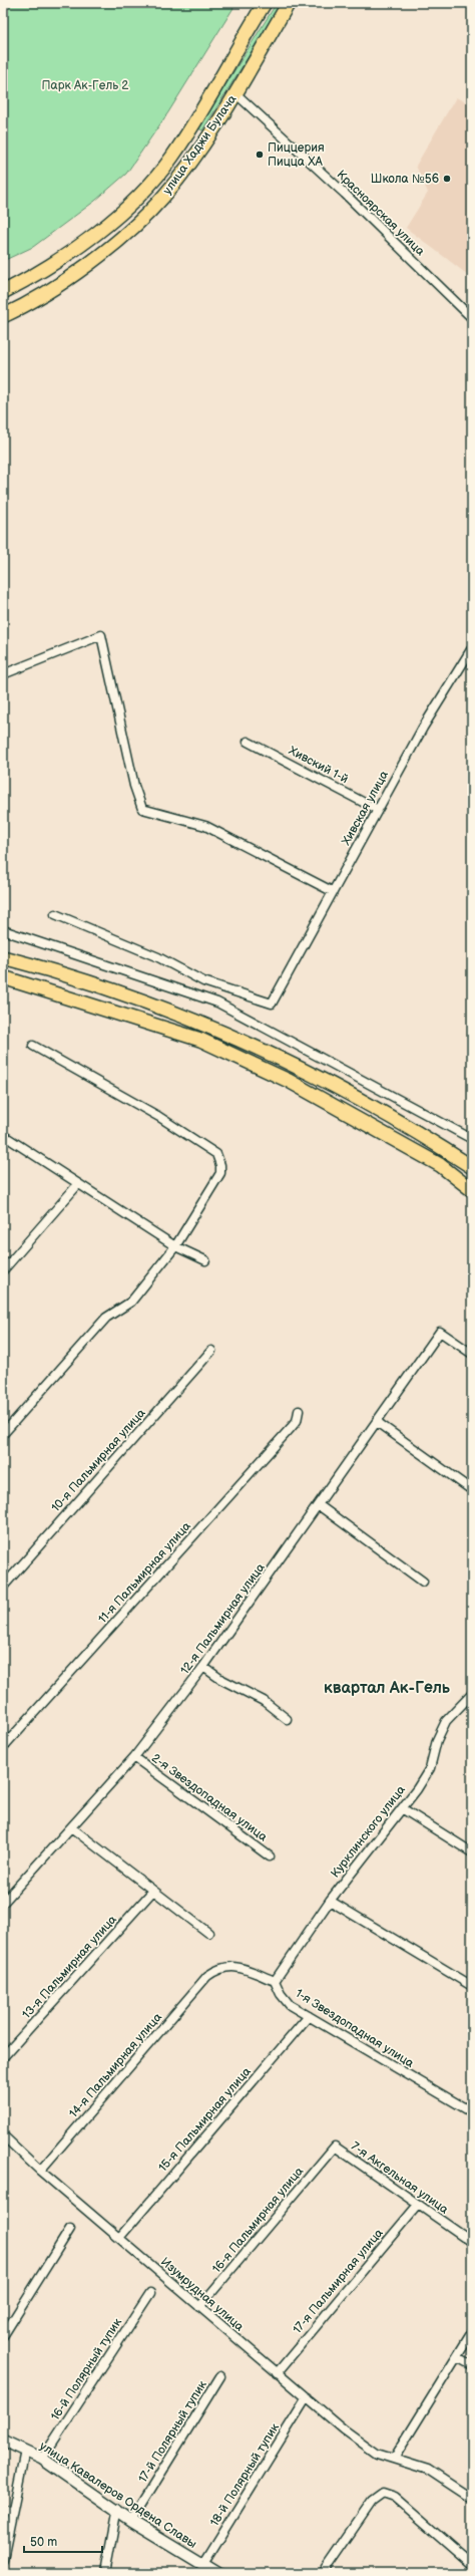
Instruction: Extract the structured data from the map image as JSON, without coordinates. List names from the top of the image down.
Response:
{
  "streets": {
    "main road": ["улица Хаджи Булача"],
    "street": [
      "Красноярская улица",
      "Хивский 1-й",
      "Хивская улица",
      "10-я Пальмирная улица",
      "11-я Пальмирная улица",
      "12-я Пальмирная улица",
      "2-я Звездопадная улица",
      "Курклинского улица",
      "13-я Пальмирная улица",
      "1-я Звездопадная улица",
      "14-я Пальмирная улица",
      "15-я Пальмирная улица",
      "7-я Акгельная улица",
      "16-я Пальмирная улица",
      "17-я Пальмирная улица",
      "Изумрудная улица",
      "16-й Полярный тупик",
      "17-й Полярный тупик",
      "18-й Полярный тупик",
      "улица Кавалеров Ордена Славы"
    ]
  },
  "crossings": [
    ["улица Хаджи Булача", "Красноярская улица"],
    ["Хивский 1-й", "Хивская улица"],
    ["12-я Пальмирная улица", "2-я Звездопадная улица"],
    ["Курклинского улица", "1-я Звездопадная улица"],
    ["Курклинского улица", "14-я Пальмирная улица"],
    ["1-я Звездопадная улица", "14-я Пальмирная улица"],
    ["1-я Звездопадная улица", "15-я Пальмирная улица"],
    ["14-я Пальмирная улица", "Изумрудная улица"],
    ["15-я Пальмирная улица", "Изумрудная улица"],
    ["7-я Акгельная улица", "16-я Пальмирная улица"],
    ["7-я Акгельная улица", "17-я Пальмирная улица"],
    ["16-я Пальмирная улица", "Изумрудная улица"],
    ["17-я Пальмирная улица", "Изумрудная улица"],
    ["Изумрудная улица", "18-й Полярный тупик"],
    ["16-й Полярный тупик", "улица Кавалеров Ордена Славы"],
    ["17-й Полярный тупик", "улица Кавалеров Ордена Славы"],
    ["18-й Полярный тупик", "улица Кавалеров Ордена Славы"]
  ],
  "districts": ["квартал Ак-Гель"],
  "parks": ["Парк Ак-Гель 2"],
  "places": ["Пиццерия Пицца ХА", "Школа №56"],
  "scale_bar": "50 m"
}
